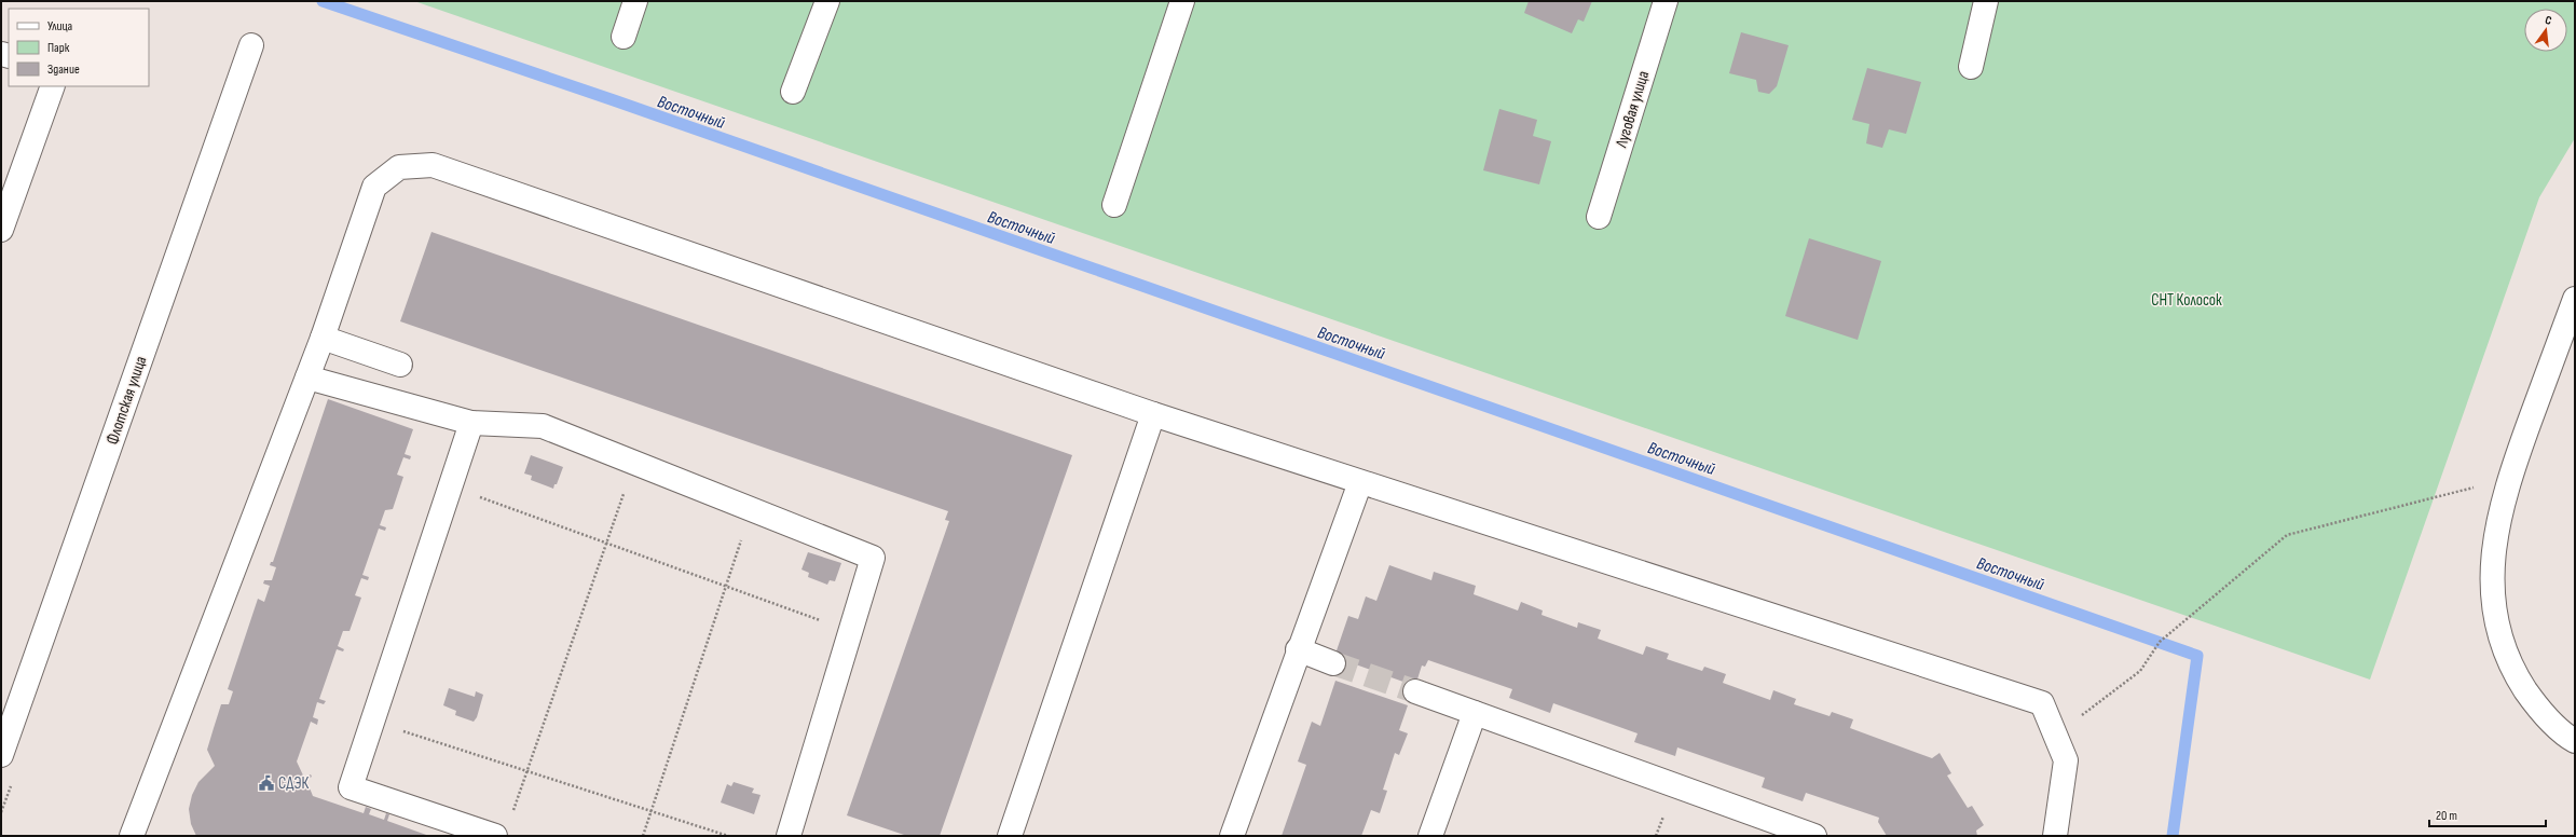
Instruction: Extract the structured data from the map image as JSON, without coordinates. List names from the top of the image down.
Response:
{
  "streets": {
    "street": ["Луговая улица", "Флотская улица"]
  },
  "water": ["Восточный"],
  "parks": ["СНТ Колосок"],
  "places": {
    "public building": ["СДЭК"]
  },
  "legend": ["Улица", "Парк", "Здание"],
  "scale_bar": "20 m",
  "north": "top"
}
